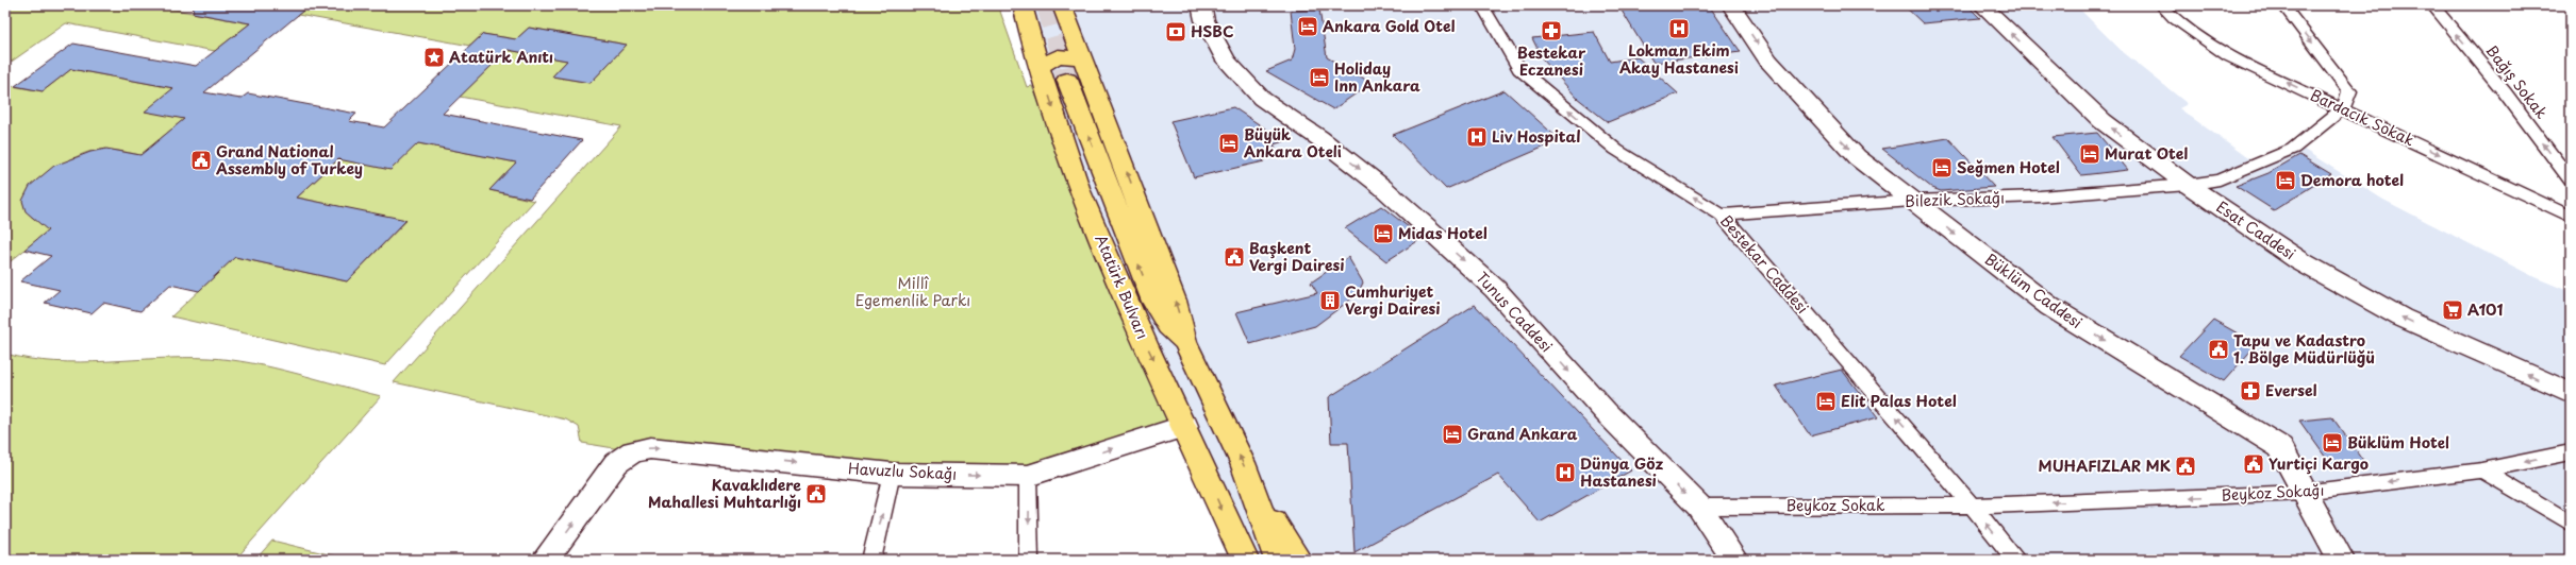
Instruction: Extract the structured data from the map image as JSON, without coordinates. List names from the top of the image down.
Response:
{
  "streets": {
    "main road": ["Atatürk Bulvarı"],
    "street": [
      "Bağış Sokak",
      "Bardacık Sokak",
      "Bilezik Sokağı",
      "Esat Caddesi",
      "Bestekar Caddesi",
      "Büklüm Caddesi",
      "Tunus Caddesi",
      "Havuzlu Sokağı",
      "Beykoz Sokağı",
      "Beykoz Sokak"
    ]
  },
  "crossings": [
    ["Bardacık Sokak", "Bilezik Sokağı"],
    ["Bilezik Sokağı", "Esat Caddesi"],
    ["Bilezik Sokağı", "Bestekar Caddesi"],
    ["Bilezik Sokağı", "Büklüm Caddesi"],
    ["Bestekar Caddesi", "Beykoz Sokağı"],
    ["Bestekar Caddesi", "Beykoz Sokak"],
    ["Atatürk Bulvarı", "Havuzlu Sokağı"],
    ["Büklüm Caddesi", "Beykoz Sokağı"],
    ["Tunus Caddesi", "Beykoz Sokak"],
    ["Beykoz Sokağı", "Beykoz Sokak"]
  ],
  "one_way": [
    "Bağış Sokak",
    "Esat Caddesi",
    "Bestekar Caddesi",
    "Büklüm Caddesi",
    "Tunus Caddesi",
    "Havuzlu Sokağı",
    "Beykoz Sokağı"
  ],
  "parks": ["Millî Egemenlik Parkı"],
  "places": {
    "hotel": [
      "Ankara Gold Otel",
      "Holiday Inn Ankara",
      "Büyük Ankara Oteli",
      "Murat Otel",
      "Seğmen Hotel",
      "Demora hotel",
      "Midas Hotel",
      "Elit Palas Hotel",
      "Grand Ankara",
      "Büklüm Hotel"
    ],
    "hospital": ["Lokman Ekim Akay Hastanesi", "Liv Hospital", "Dünya Göz Hastanesi"],
    "pharmacy": ["Bestekar Eczanesi", "Eversel"],
    "bank": ["HSBC"],
    "place": ["Atatürk Anıtı"],
    "public building": [
      "Grand National Assembly of Turkey",
      "Başkent Vergi Dairesi",
      "Tapu ve Kadastro 1. Bölge Müdürlüğü",
      "Yurtiçi Kargo",
      "MUHAFIZLAR MK",
      "Kavaklıdere Mahallesi Muhtarlığı"
    ],
    "building": ["Cumhuriyet Vergi Dairesi"],
    "supermarket": ["A101"]
  }
}
